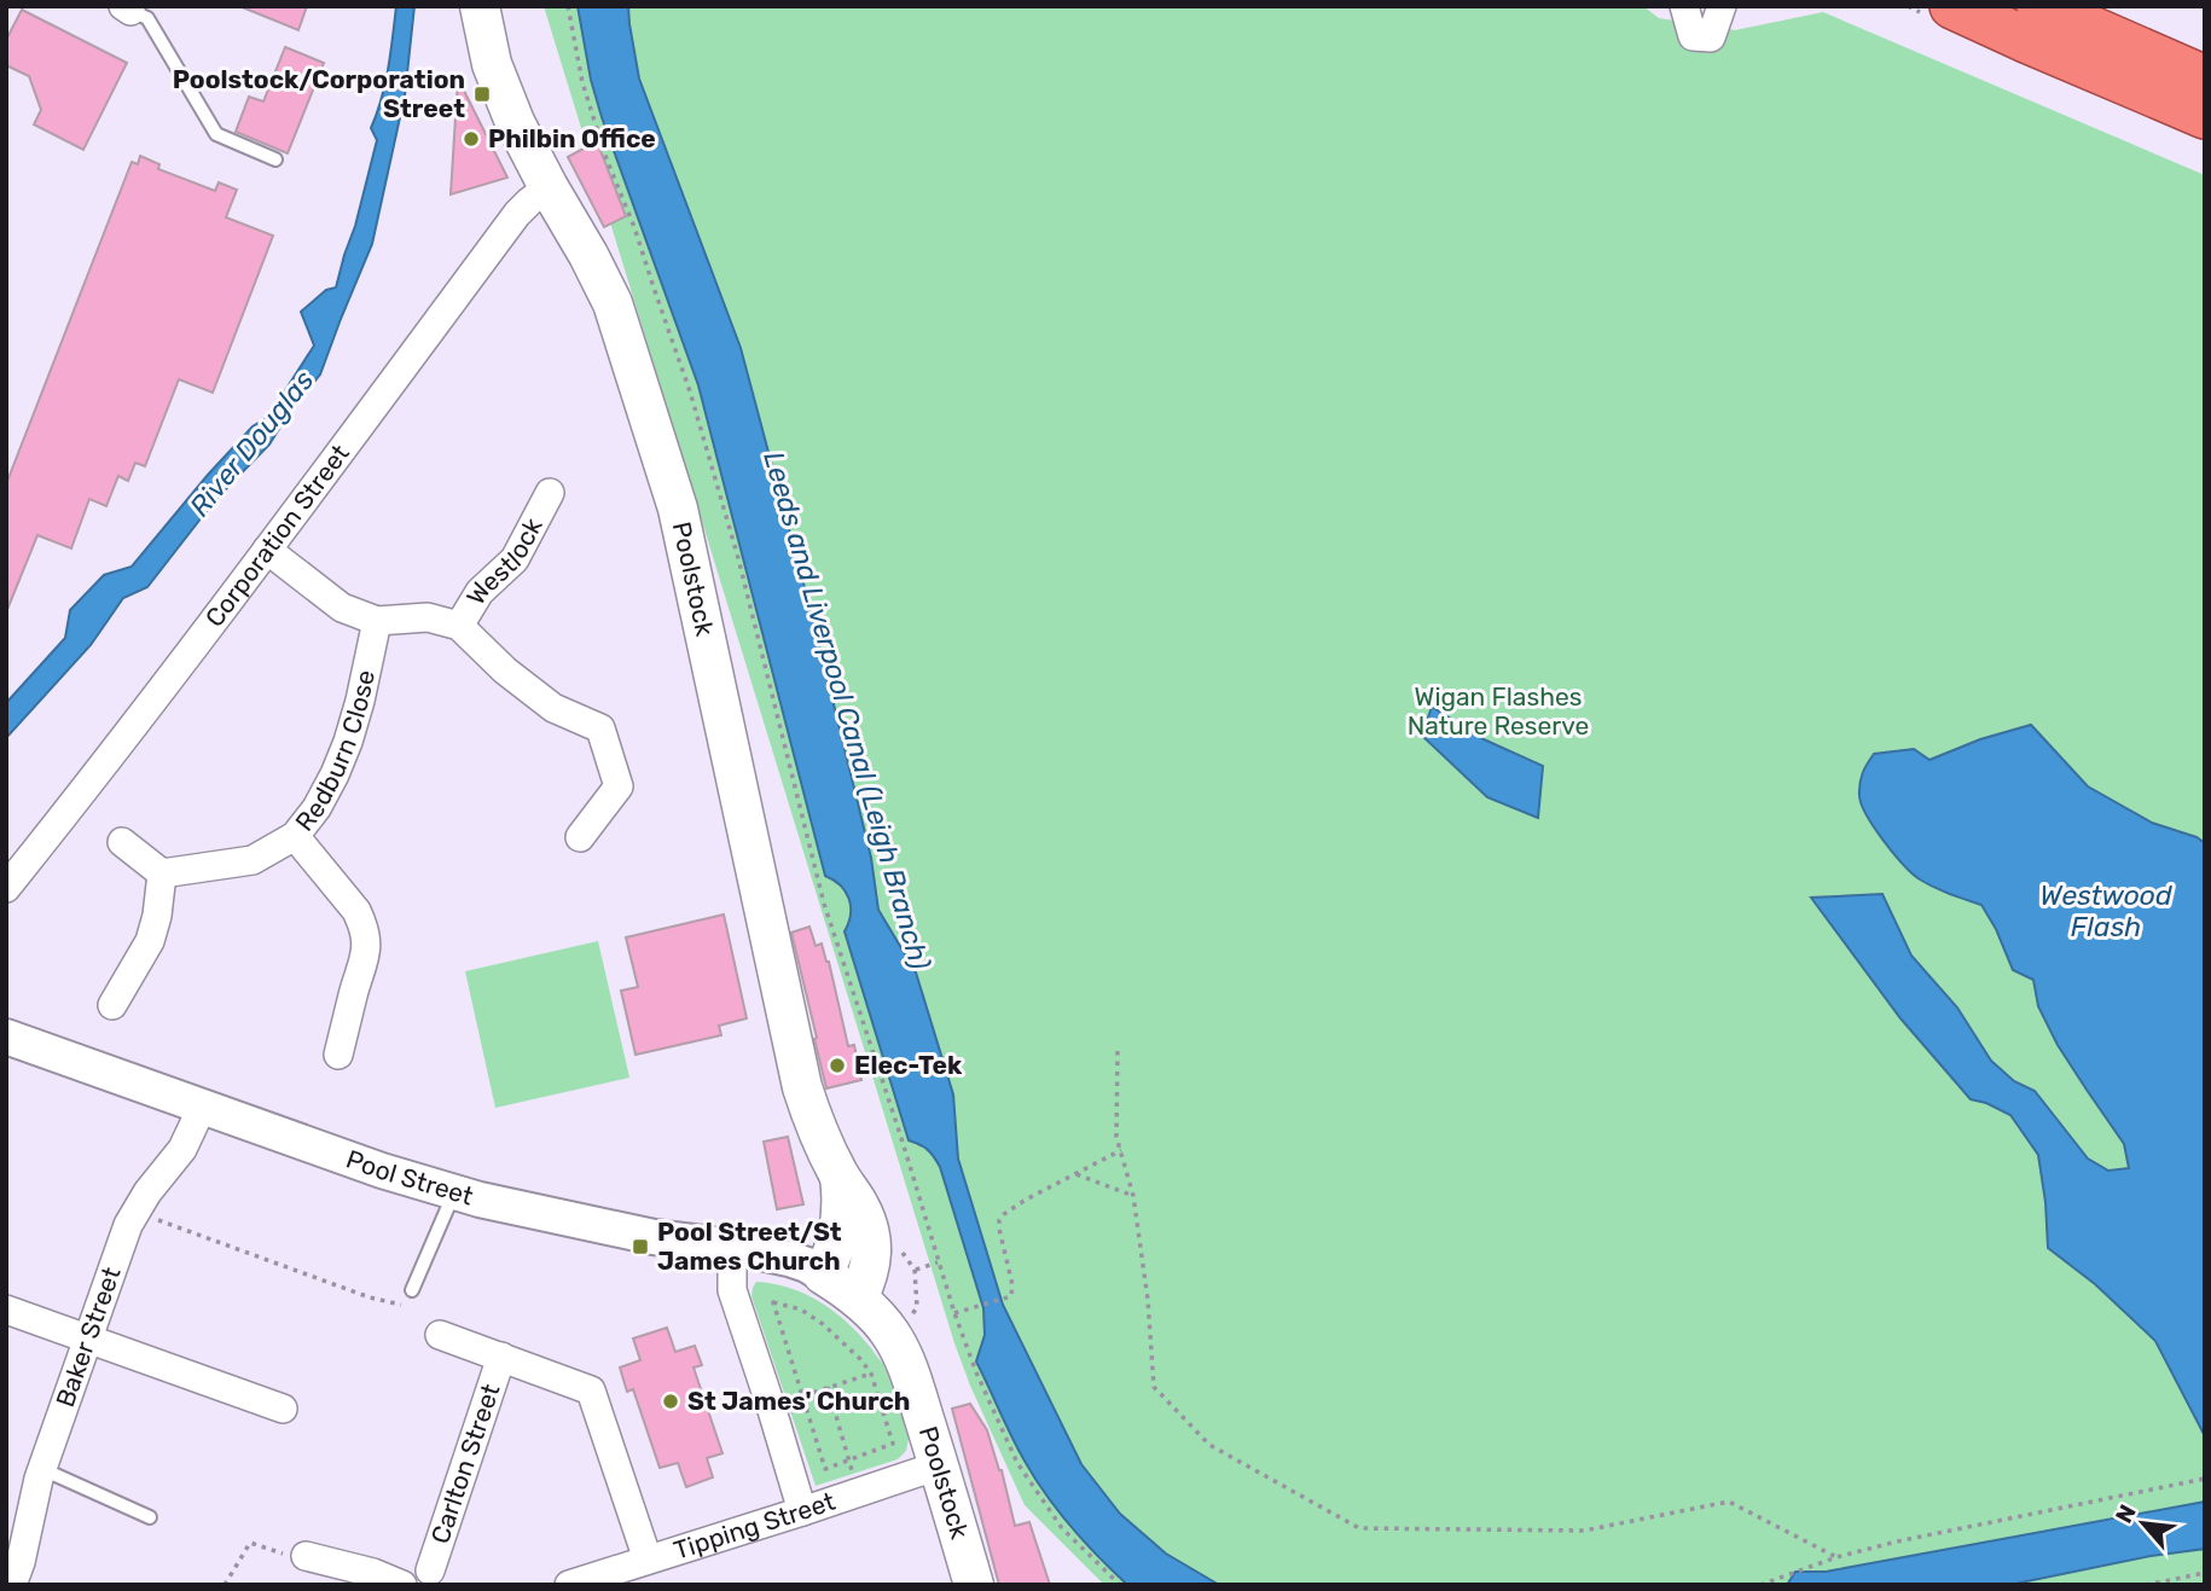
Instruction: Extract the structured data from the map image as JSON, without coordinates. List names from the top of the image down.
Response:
{
  "streets": {
    "main road": ["Poolstock"],
    "street": [
      "Corporation Street",
      "Westlock",
      "Redburn Close",
      "Pool Street",
      "Baker Street",
      "Carlton Street",
      "Tipping Street"
    ]
  },
  "crossings": [
    ["Corporation Street", "Poolstock"],
    ["Poolstock", "Pool Street"],
    ["Poolstock", "Tipping Street"],
    ["Pool Street", "Baker Street"]
  ],
  "water": ["River Douglas", "Leeds and Liverpool Canal (Leigh Branch)", "Westwood Flash"],
  "parks": ["Wigan Flashes Nature Reserve"],
  "places": {
    "transit": ["Poolstock/Corporation Street", "Pool Street/St James Church"],
    "other": ["Philbin Office", "Elec-Tek", "St James' Church"]
  },
  "north": "top left"
}
